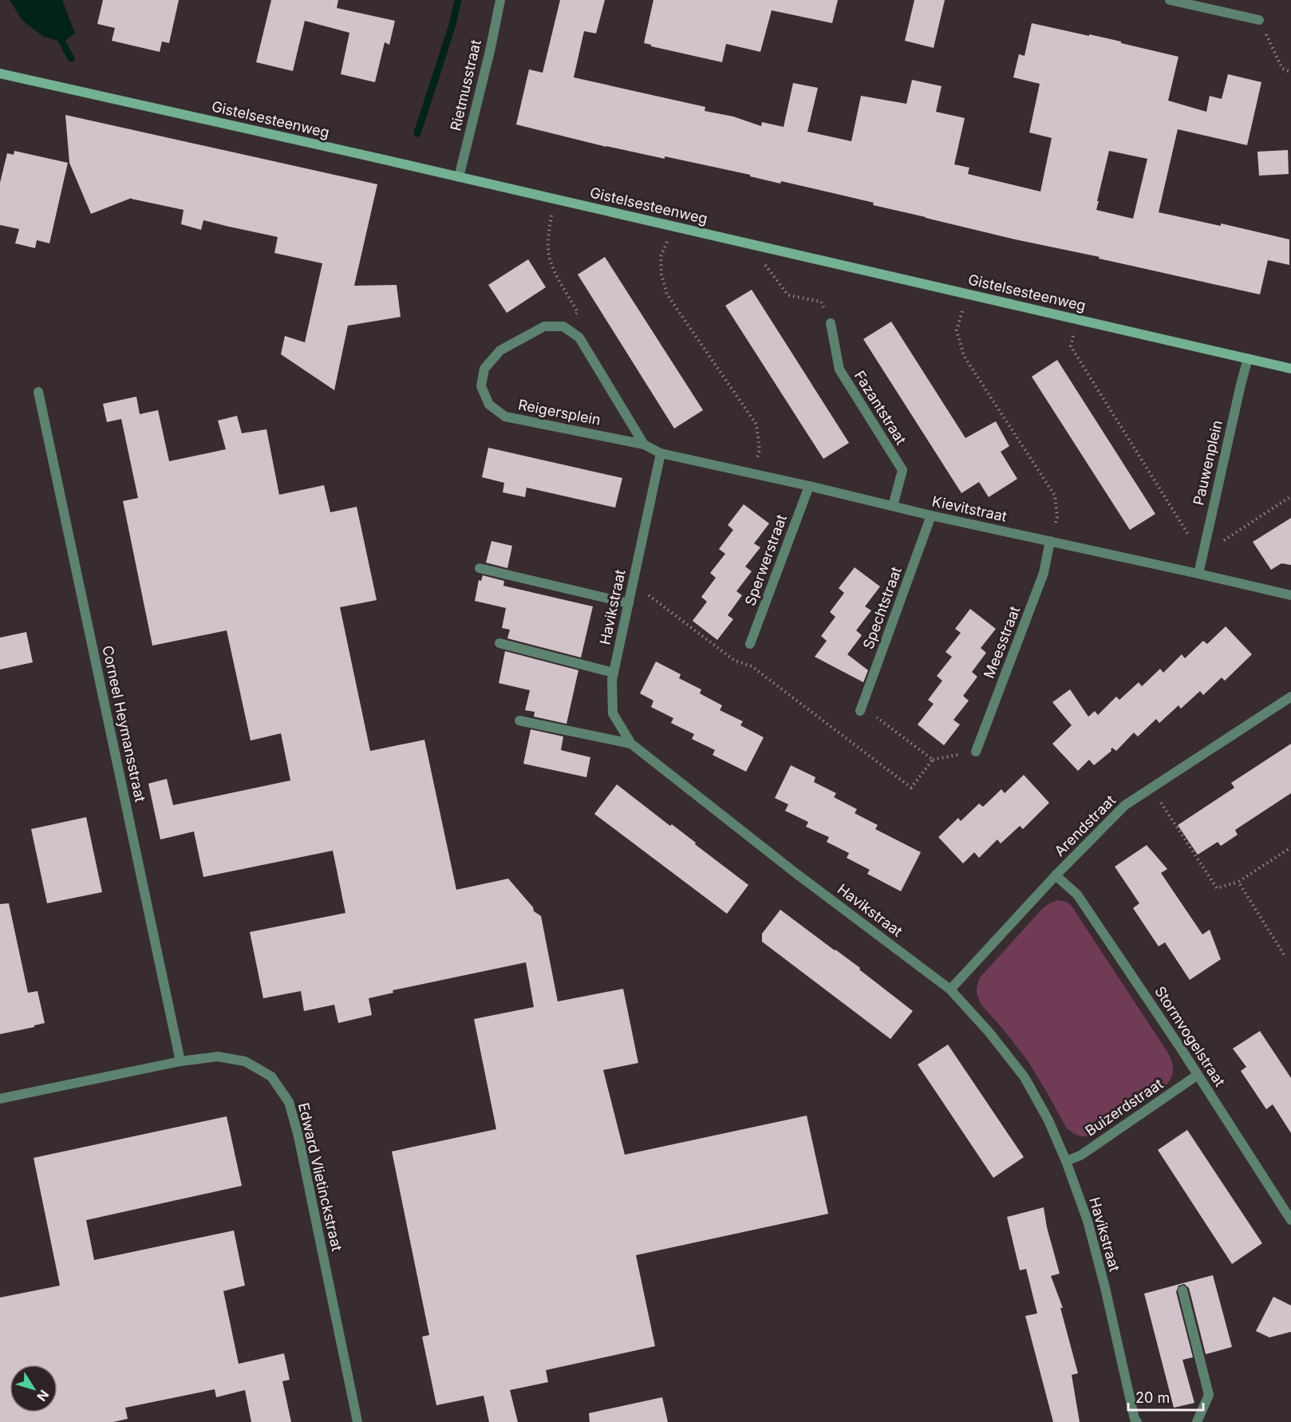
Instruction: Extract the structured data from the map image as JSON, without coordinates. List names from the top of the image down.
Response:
{
  "streets": {
    "main road": ["Gistelsesteenweg"],
    "street": [
      "Rietmusstraat",
      "Fazantstraat",
      "Reigersplein",
      "Pauwenplein",
      "Kievitstraat",
      "Sperwerstraat",
      "Havikstraat",
      "Spechtstraat",
      "Meesstraat",
      "Corneel Heymansstraat",
      "Arendstraat",
      "Stormvogelstraat",
      "Buizerdstraat",
      "Edward Vlietinckstraat"
    ]
  },
  "crossings": [
    ["Rietmusstraat", "Gistelsesteenweg"],
    ["Gistelsesteenweg", "Pauwenplein"],
    ["Fazantstraat", "Kievitstraat"],
    ["Reigersplein", "Kievitstraat"],
    ["Pauwenplein", "Kievitstraat"],
    ["Kievitstraat", "Sperwerstraat"],
    ["Kievitstraat", "Havikstraat"],
    ["Kievitstraat", "Spechtstraat"],
    ["Kievitstraat", "Meesstraat"],
    ["Havikstraat", "Arendstraat"],
    ["Havikstraat", "Buizerdstraat"],
    ["Corneel Heymansstraat", "Edward Vlietinckstraat"],
    ["Arendstraat", "Stormvogelstraat"],
    ["Stormvogelstraat", "Buizerdstraat"]
  ],
  "scale_bar": "20 m",
  "north": "bottom right"
}
